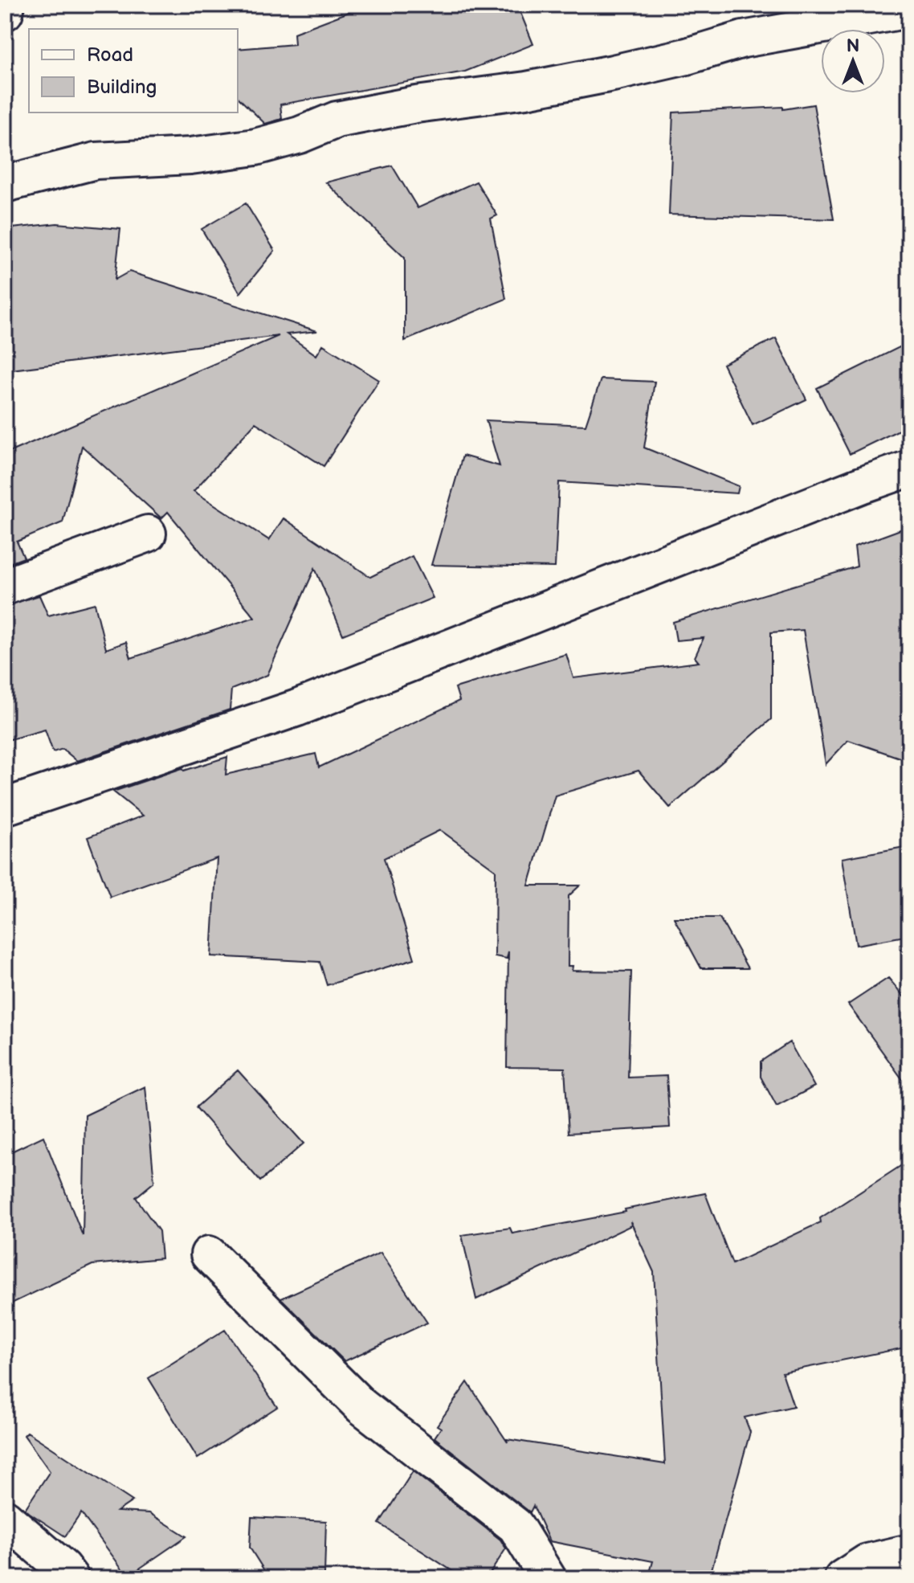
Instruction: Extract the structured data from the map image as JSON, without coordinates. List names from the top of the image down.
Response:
{
  "legend": ["Road", "Building"],
  "north": "top"
}
